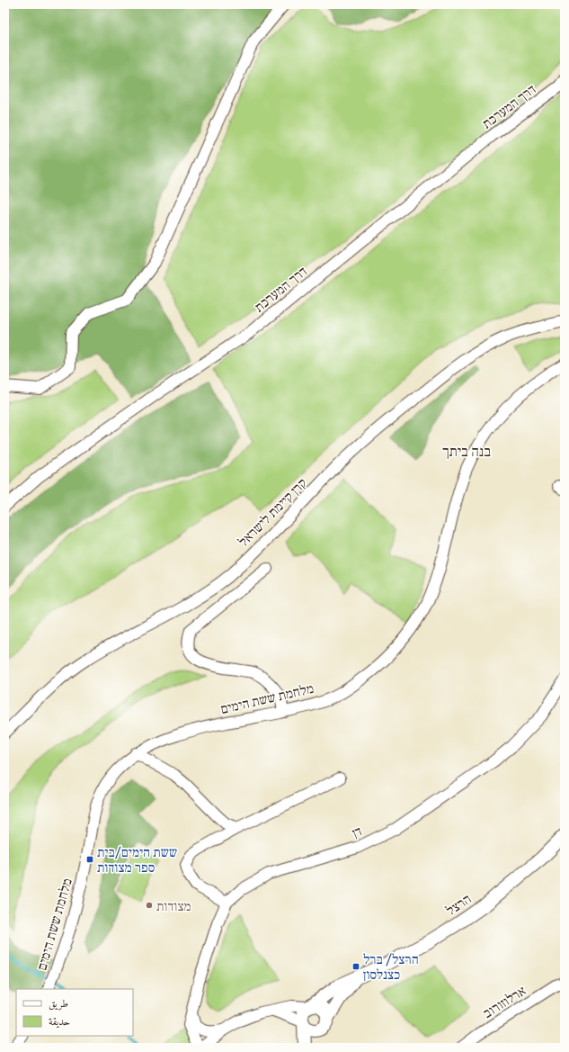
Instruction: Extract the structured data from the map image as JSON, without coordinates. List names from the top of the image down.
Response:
{
  "streets": {
    "street": [
      "דרך המערכת",
      "קרן קיימת לישראל",
      "מלחמת ששת הימים",
      "דן",
      "הרצל",
      "ארלוזורוב"
    ]
  },
  "districts": ["בנה ביתך"],
  "places": {
    "transit": ["ששת הימים/בית ספר מצודות", "הרצל/ ברל כצנלסון"],
    "other": ["מצודות"]
  },
  "legend": ["طريق", "حديقة"]
}
